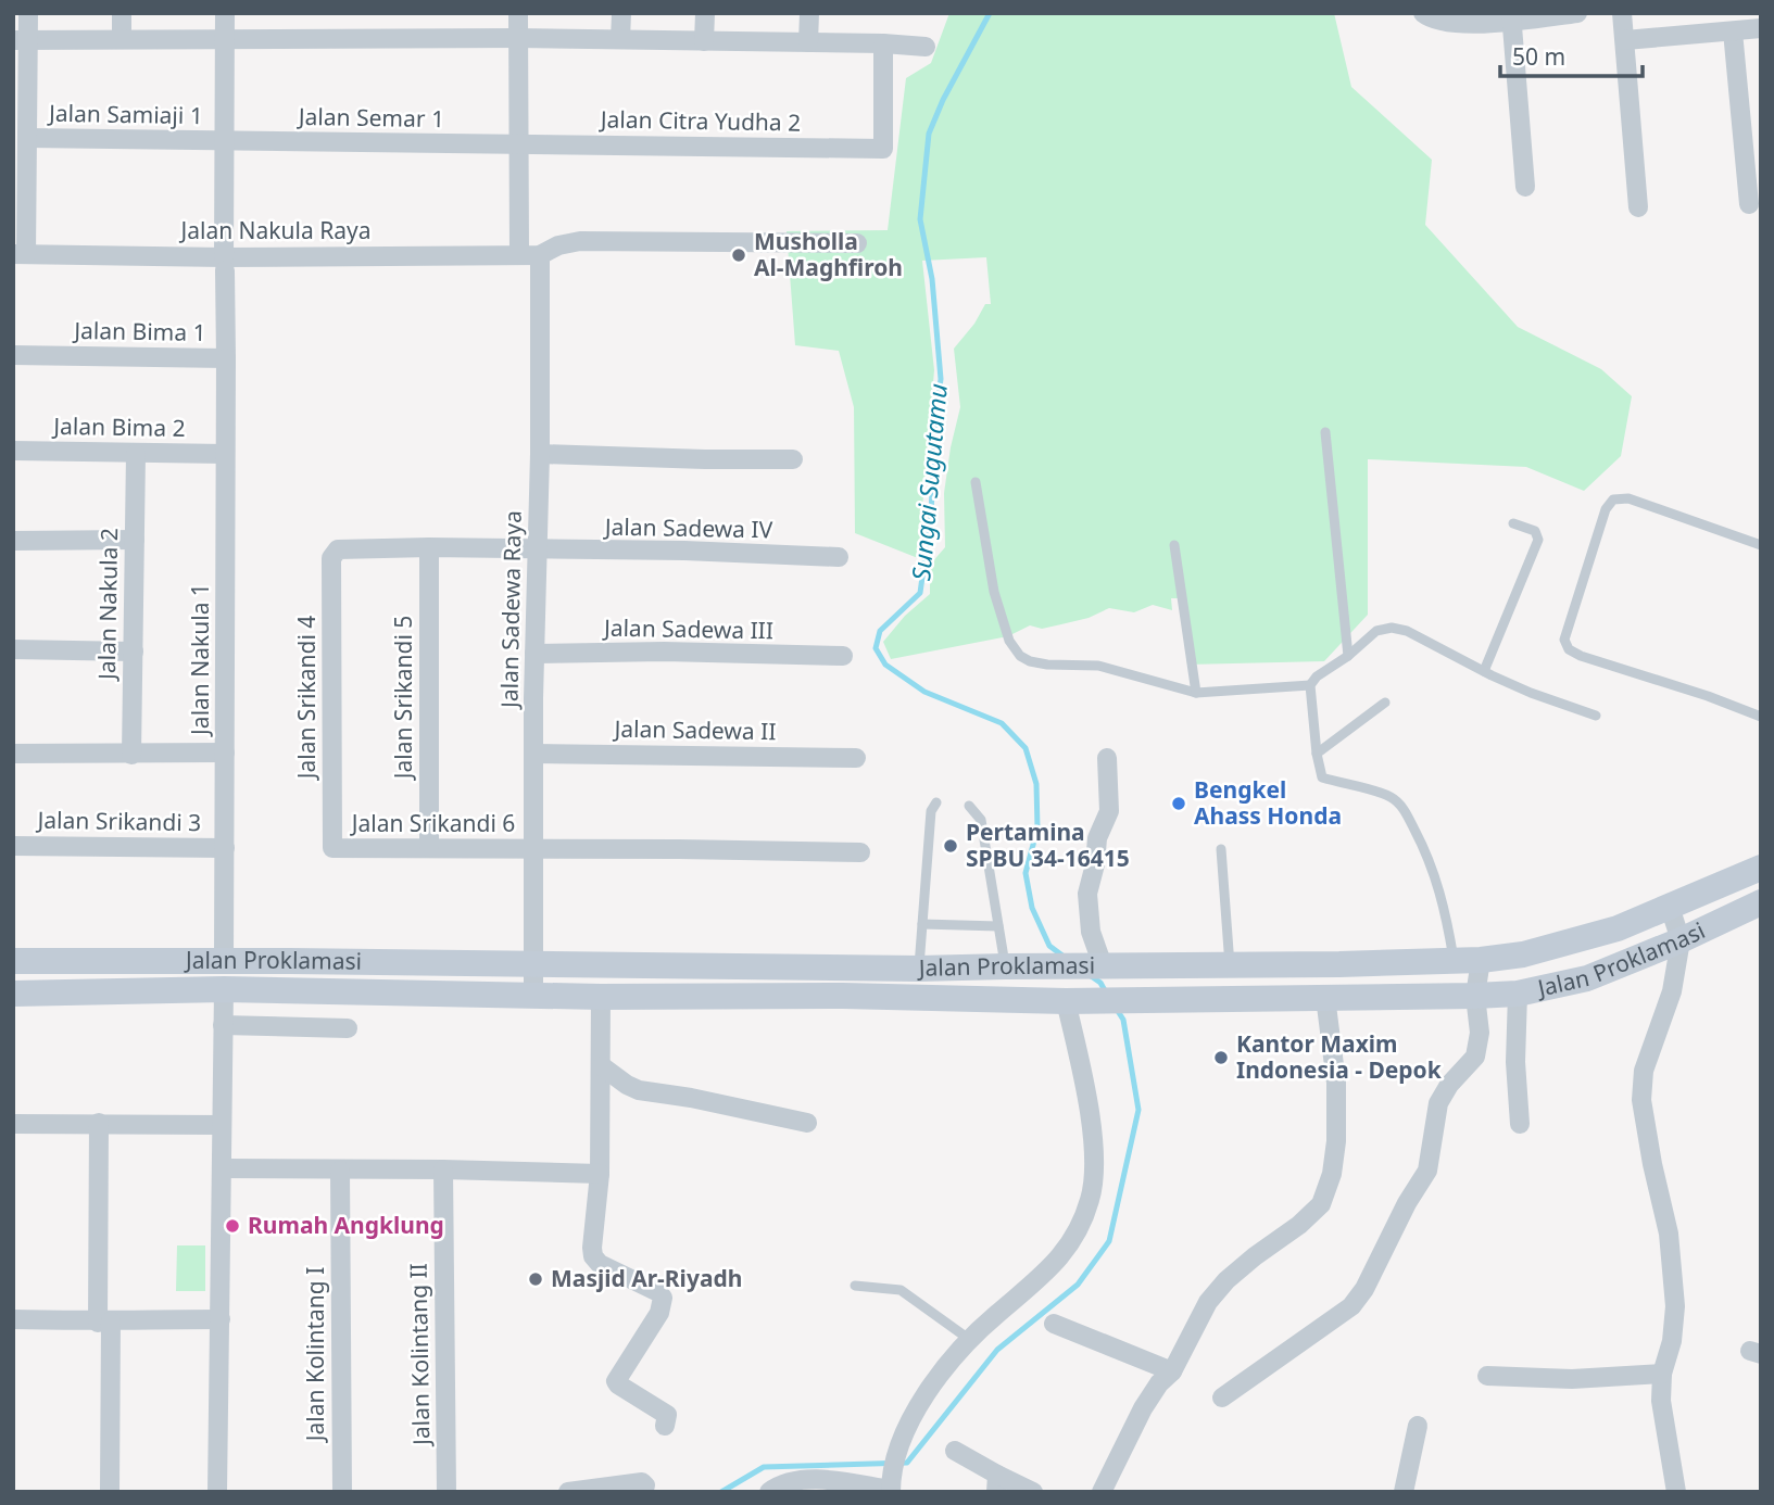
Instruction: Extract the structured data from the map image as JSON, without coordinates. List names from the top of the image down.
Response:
{
  "streets": {
    "street": [
      "Jalan Samiaji 1",
      "Jalan Semar 1",
      "Jalan Citra Yudha 2",
      "Jalan Nakula Raya",
      "Jalan Bima 1",
      "Jalan Bima 2",
      "Jalan Sadewa IV",
      "Jalan Nakula 2",
      "Jalan Sadewa Raya",
      "Jalan Sadewa III",
      "Jalan Nakula 1",
      "Jalan Srikandi 4",
      "Jalan Srikandi 5",
      "Jalan Sadewa II",
      "Jalan Srikandi 3",
      "Jalan Srikandi 6",
      "Jalan Proklamasi",
      "Jalan Kolintang I",
      "Jalan Kolintang II"
    ]
  },
  "crossings": [
    ["Jalan Samiaji 1", "Jalan Semar 1"],
    ["Jalan Samiaji 1", "Jalan Bima 1"],
    ["Jalan Semar 1", "Jalan Citra Yudha 2"],
    ["Jalan Semar 1", "Jalan Bima 1"],
    ["Jalan Nakula Raya", "Jalan Bima 1"],
    ["Jalan Nakula Raya", "Jalan Sadewa Raya"],
    ["Jalan Bima 1", "Jalan Nakula 1"],
    ["Jalan Bima 2", "Jalan Nakula 2"],
    ["Jalan Bima 2", "Jalan Nakula 1"],
    ["Jalan Sadewa IV", "Jalan Sadewa Raya"],
    ["Jalan Sadewa IV", "Jalan Srikandi 4"],
    ["Jalan Sadewa IV", "Jalan Srikandi 5"],
    ["Jalan Sadewa Raya", "Jalan Sadewa III"],
    ["Jalan Sadewa Raya", "Jalan Sadewa II"],
    ["Jalan Sadewa Raya", "Jalan Srikandi 6"],
    ["Jalan Sadewa Raya", "Jalan Proklamasi"],
    ["Jalan Nakula 1", "Jalan Srikandi 3"],
    ["Jalan Nakula 1", "Jalan Proklamasi"],
    ["Jalan Srikandi 4", "Jalan Srikandi 6"],
    ["Jalan Srikandi 5", "Jalan Srikandi 6"]
  ],
  "water": ["Sungai Sugutamu"],
  "places": [
    "Musholla Al-Maghfiroh",
    "Bengkel Ahass Honda",
    "Pertamina SPBU 34-16415",
    "Kantor Maxim Indonesia - Depok",
    "Rumah Angklung",
    "Masjid Ar-Riyadh"
  ],
  "scale_bar": "50 m"
}
